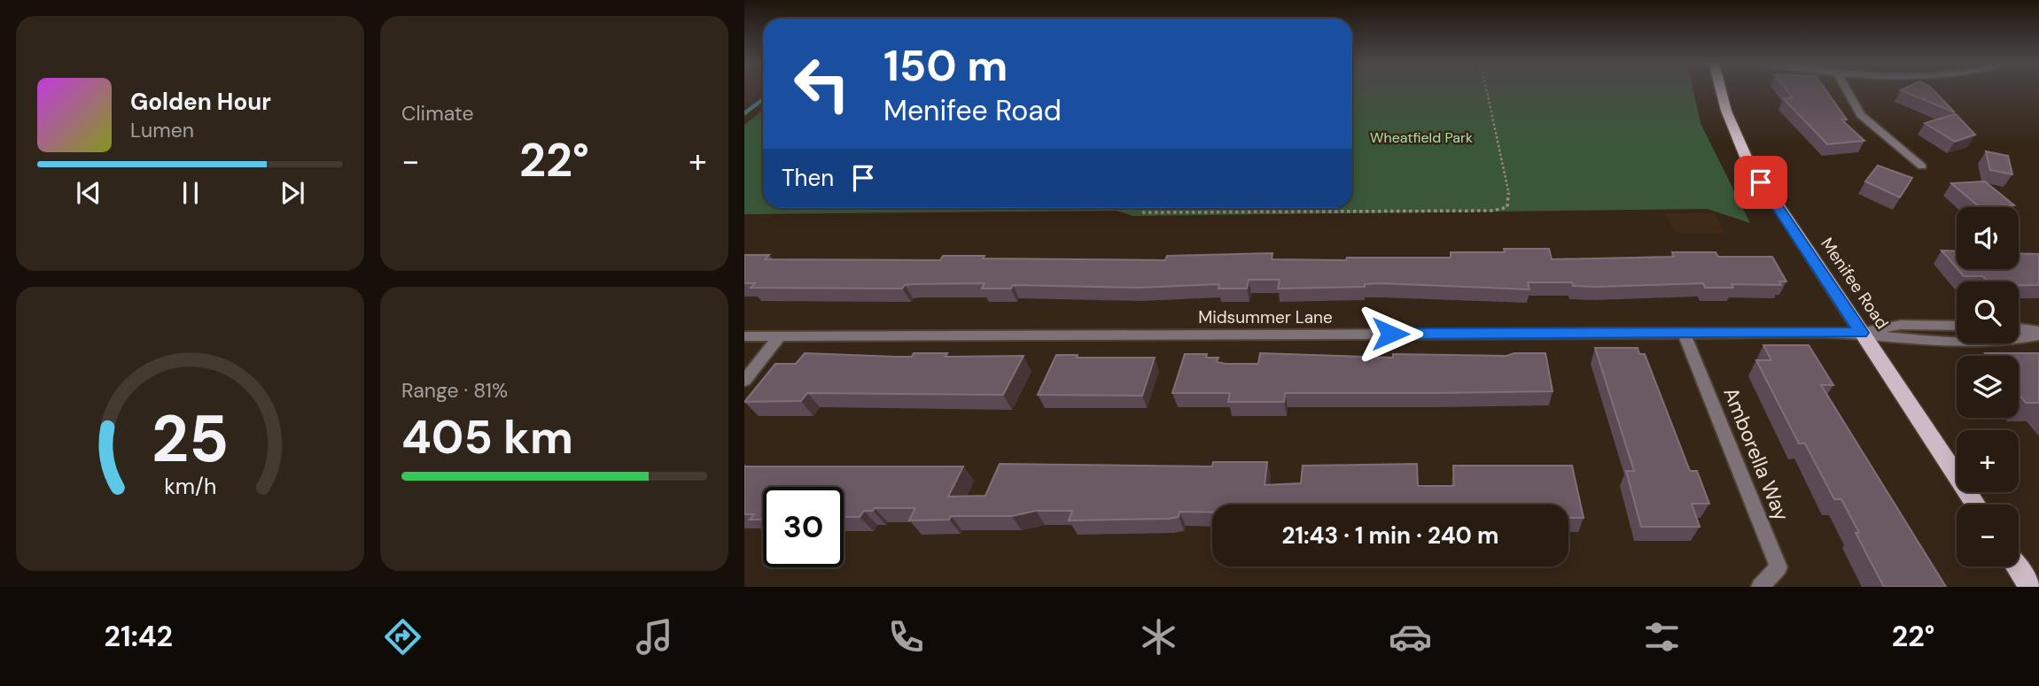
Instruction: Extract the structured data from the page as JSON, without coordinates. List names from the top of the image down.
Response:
{
  "streets": {
    "main road": ["Menifee Road"],
    "street": ["Midsummer Lane", "Amborella Way"]
  },
  "crossings": [
    ["Menifee Road", "Midsummer Lane"],
    ["Midsummer Lane", "Amborella Way"]
  ],
  "parks": ["Wheatfield Park"],
  "page": {
    "tile": [
      "Climate",
      ["Range · 81%", "405 km"]
    ],
    "turn": ["150 m", "Menifee Road"],
    "song": ["Golden Hour", "Lumen"],
    "heat": ["−", "22°", "+"],
    "then": "Then",
    "map_buttons": ["+", "−"],
    "limit": "30",
    "trip": "21:43 · 1 min · 240 m",
    "tabs": ["21:42", "22°"],
    "gauge": ["25", "km/h"]
  }
}
